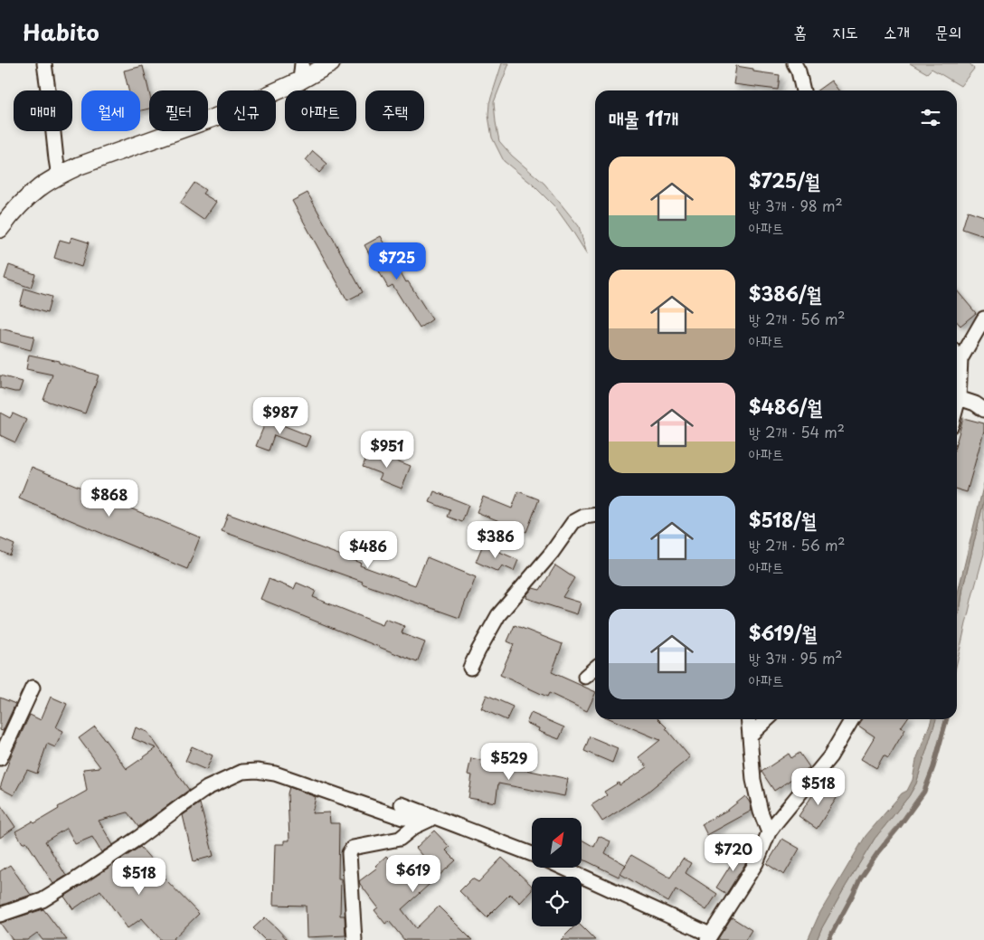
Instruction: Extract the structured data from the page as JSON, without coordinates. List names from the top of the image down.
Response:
{
  "north": "top right",
  "page": {
    "header": "Habito",
    "nav": [
      "홈",
      "지도",
      "소개",
      "문의"
    ],
    "chip": [
      "매매",
      "월세",
      "필터",
      "신규",
      "아파트",
      "주택"
    ],
    "heading": "매물 11개",
    "list": [
      {
        "name": "$725/월",
        "note": "방 3개 · 98 m² · 아파트"
      },
      {
        "name": "$386/월",
        "note": "방 2개 · 56 m² · 아파트"
      },
      {
        "name": "$486/월",
        "note": "방 2개 · 54 m² · 아파트"
      },
      {
        "name": "$518/월",
        "note": "방 2개 · 56 m² · 아파트"
      },
      {
        "name": "$619/월",
        "note": "방 3개 · 95 m² · 아파트"
      }
    ],
    "price": [
      "$725",
      "$987",
      "$951",
      "$868",
      "$386",
      "$486",
      "$529",
      "$518",
      "$720",
      "$619",
      "$518"
    ]
  }
}
